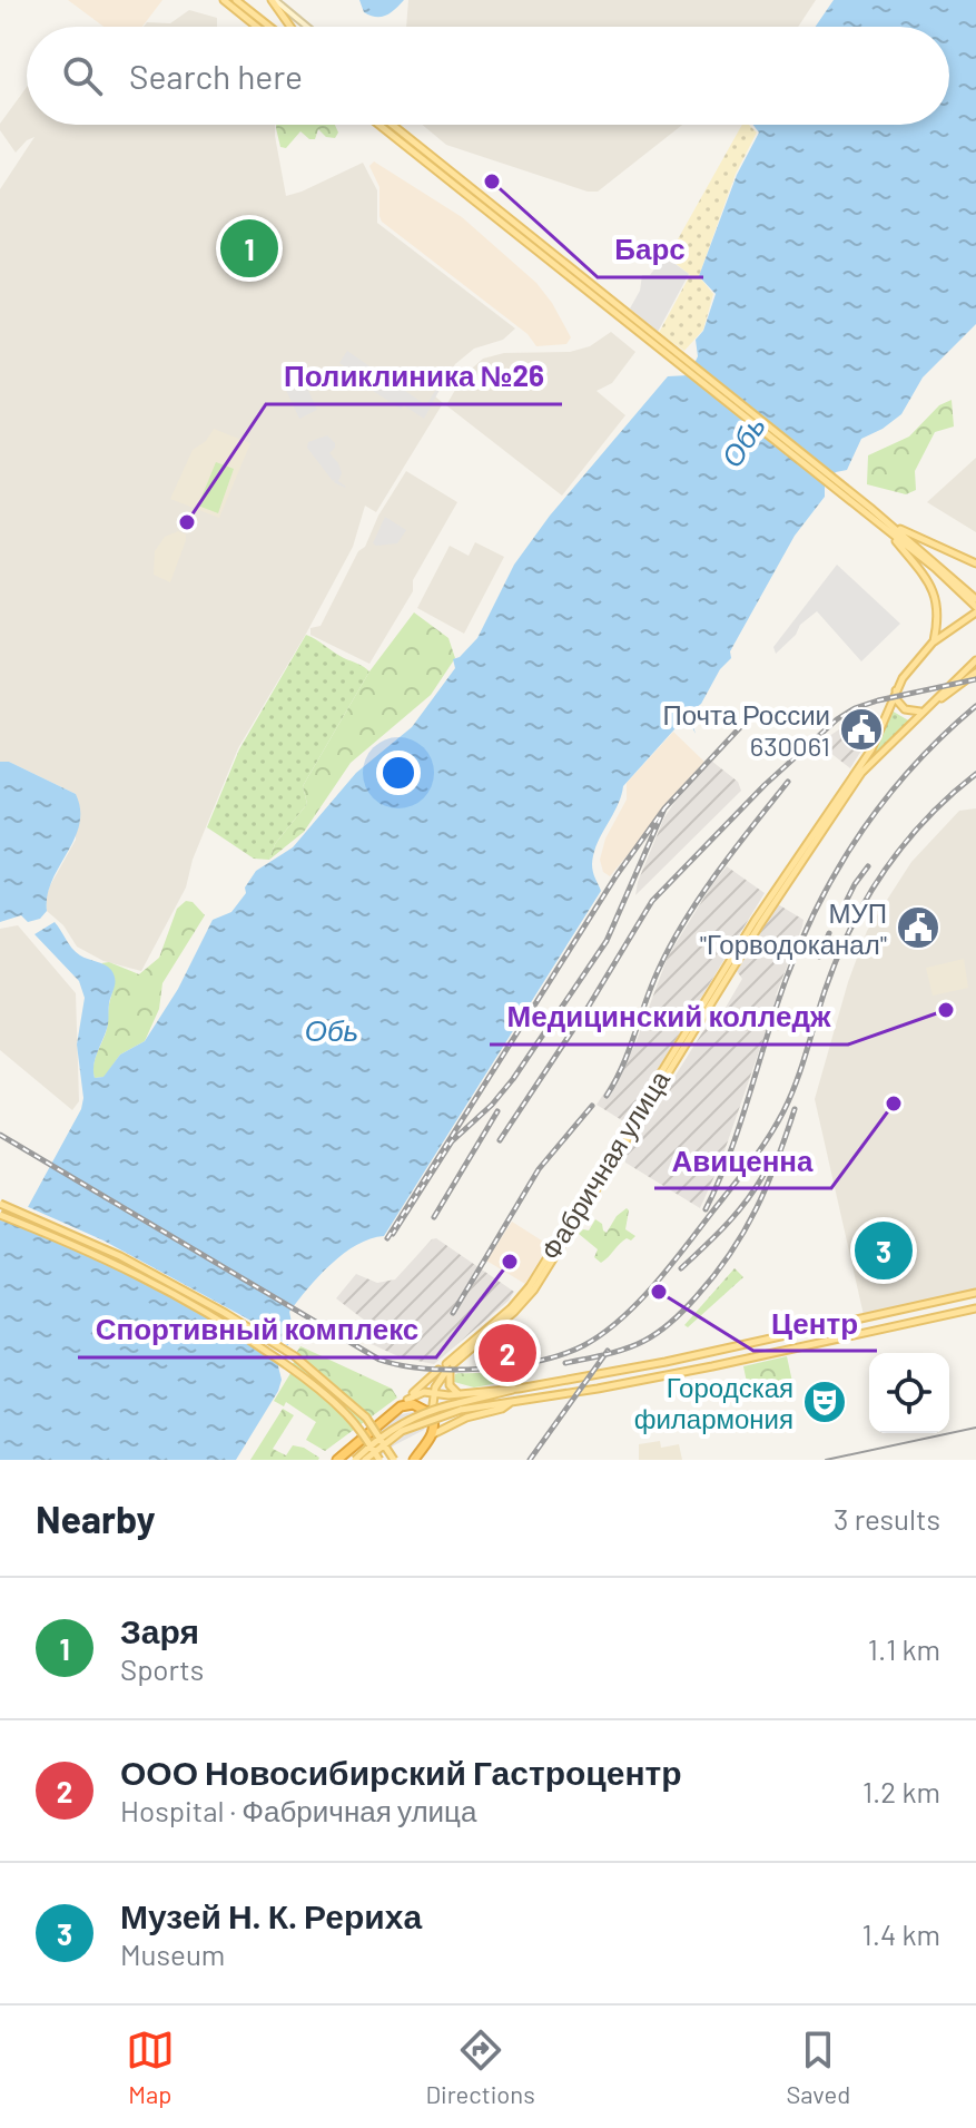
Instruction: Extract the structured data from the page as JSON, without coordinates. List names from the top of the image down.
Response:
{
  "streets": {
    "main road": ["Фабричная улица"]
  },
  "water": ["Обь"],
  "places": {
    "other": [
      "Барс",
      "Поликлиника №26",
      "Медицинский колледж",
      "Авиценна",
      "Спортивный комплекс",
      "Центр"
    ],
    "public building": ["Почта России 630061", "МУП \"Горводоканал\""],
    "theatre": ["Городская филармония"]
  },
  "page": {
    "search": "Search here",
    "pins": ["1", "3", "2"],
    "heading": ["Nearby", "3 results"],
    "list": [
      {
        "mark": "1",
        "name": "Заря",
        "note": "Sports",
        "value": "1.1 km"
      },
      {
        "mark": "2",
        "name": "ООО Новосибирский Гастроцентр",
        "note": "Hospital · Фабричная улица",
        "value": "1.2 km"
      },
      {
        "mark": "3",
        "name": "Музей Н. К. Рериха",
        "note": "Museum",
        "value": "1.4 km"
      }
    ],
    "nav": ["Map", "Directions", "Saved"]
  }
}
